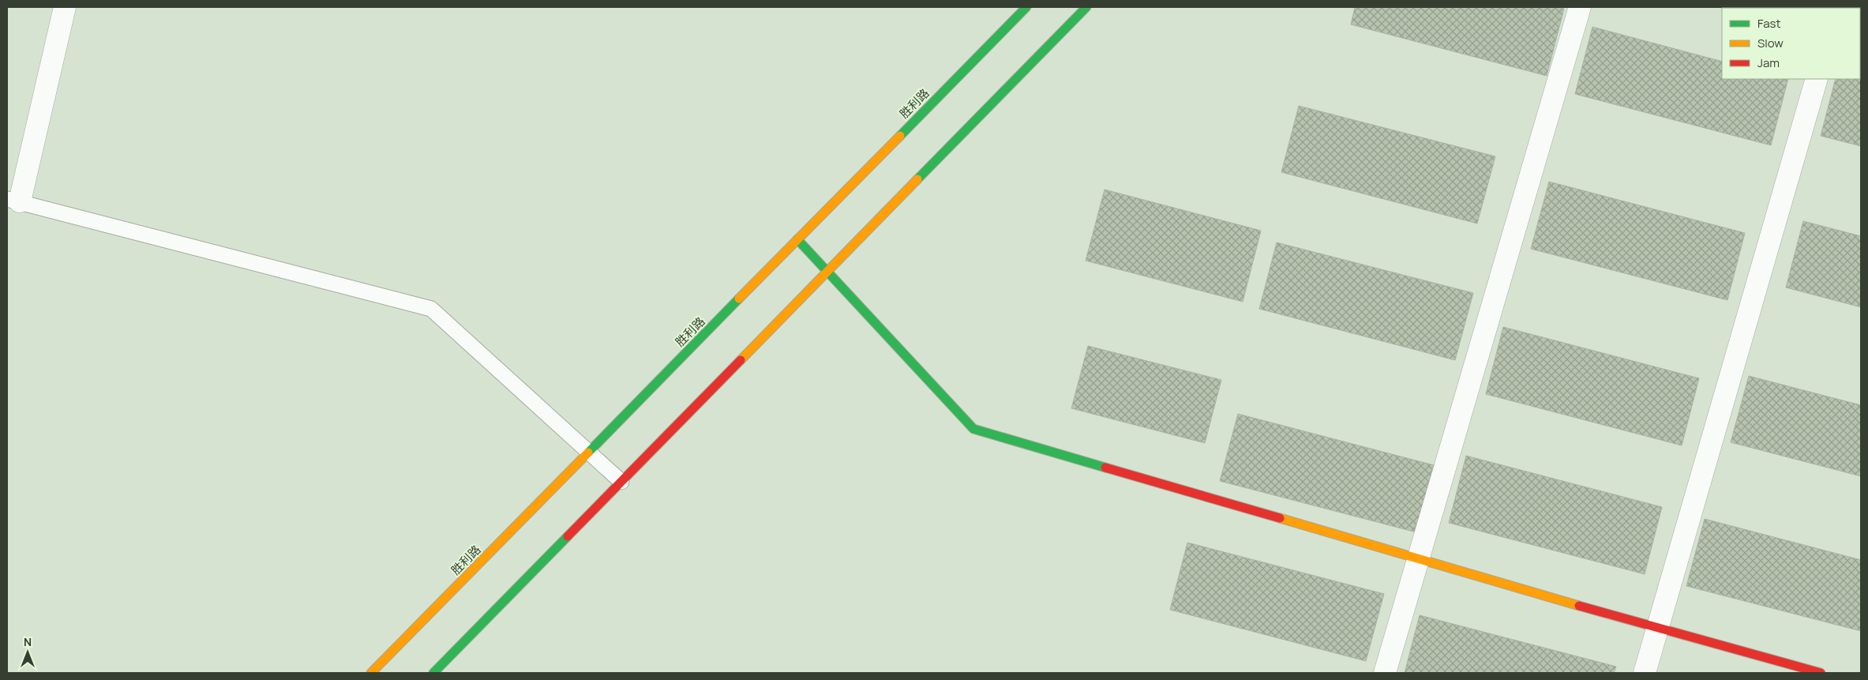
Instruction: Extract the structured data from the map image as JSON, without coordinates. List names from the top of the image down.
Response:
{
  "streets": {
    "main road": ["胜利路"]
  },
  "legend": ["Fast", "Slow", "Jam"],
  "north": "top"
}
